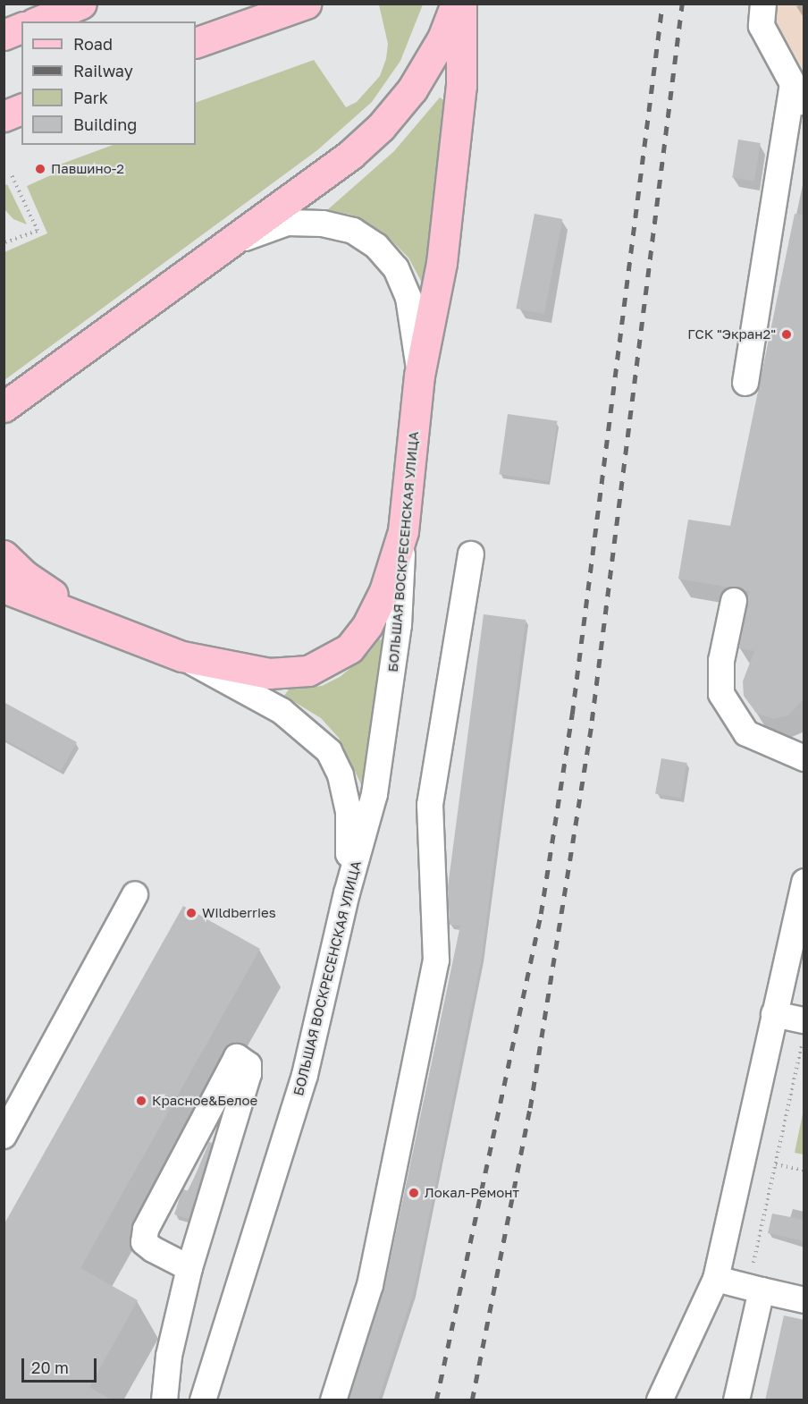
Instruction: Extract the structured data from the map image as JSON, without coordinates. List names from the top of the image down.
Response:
{
  "streets": {
    "main road": ["БОЛЬШАЯ ВОСКРЕСЕНСКАЯ УЛИЦА"]
  },
  "places": [
    "Павшино-2",
    "ГСК \"Экран2\"",
    "Wildberries",
    "Красное&Белое",
    "Локал-Ремонт"
  ],
  "legend": [
    "Road",
    "Railway",
    "Park",
    "Building"
  ],
  "scale_bar": "20 m"
}
